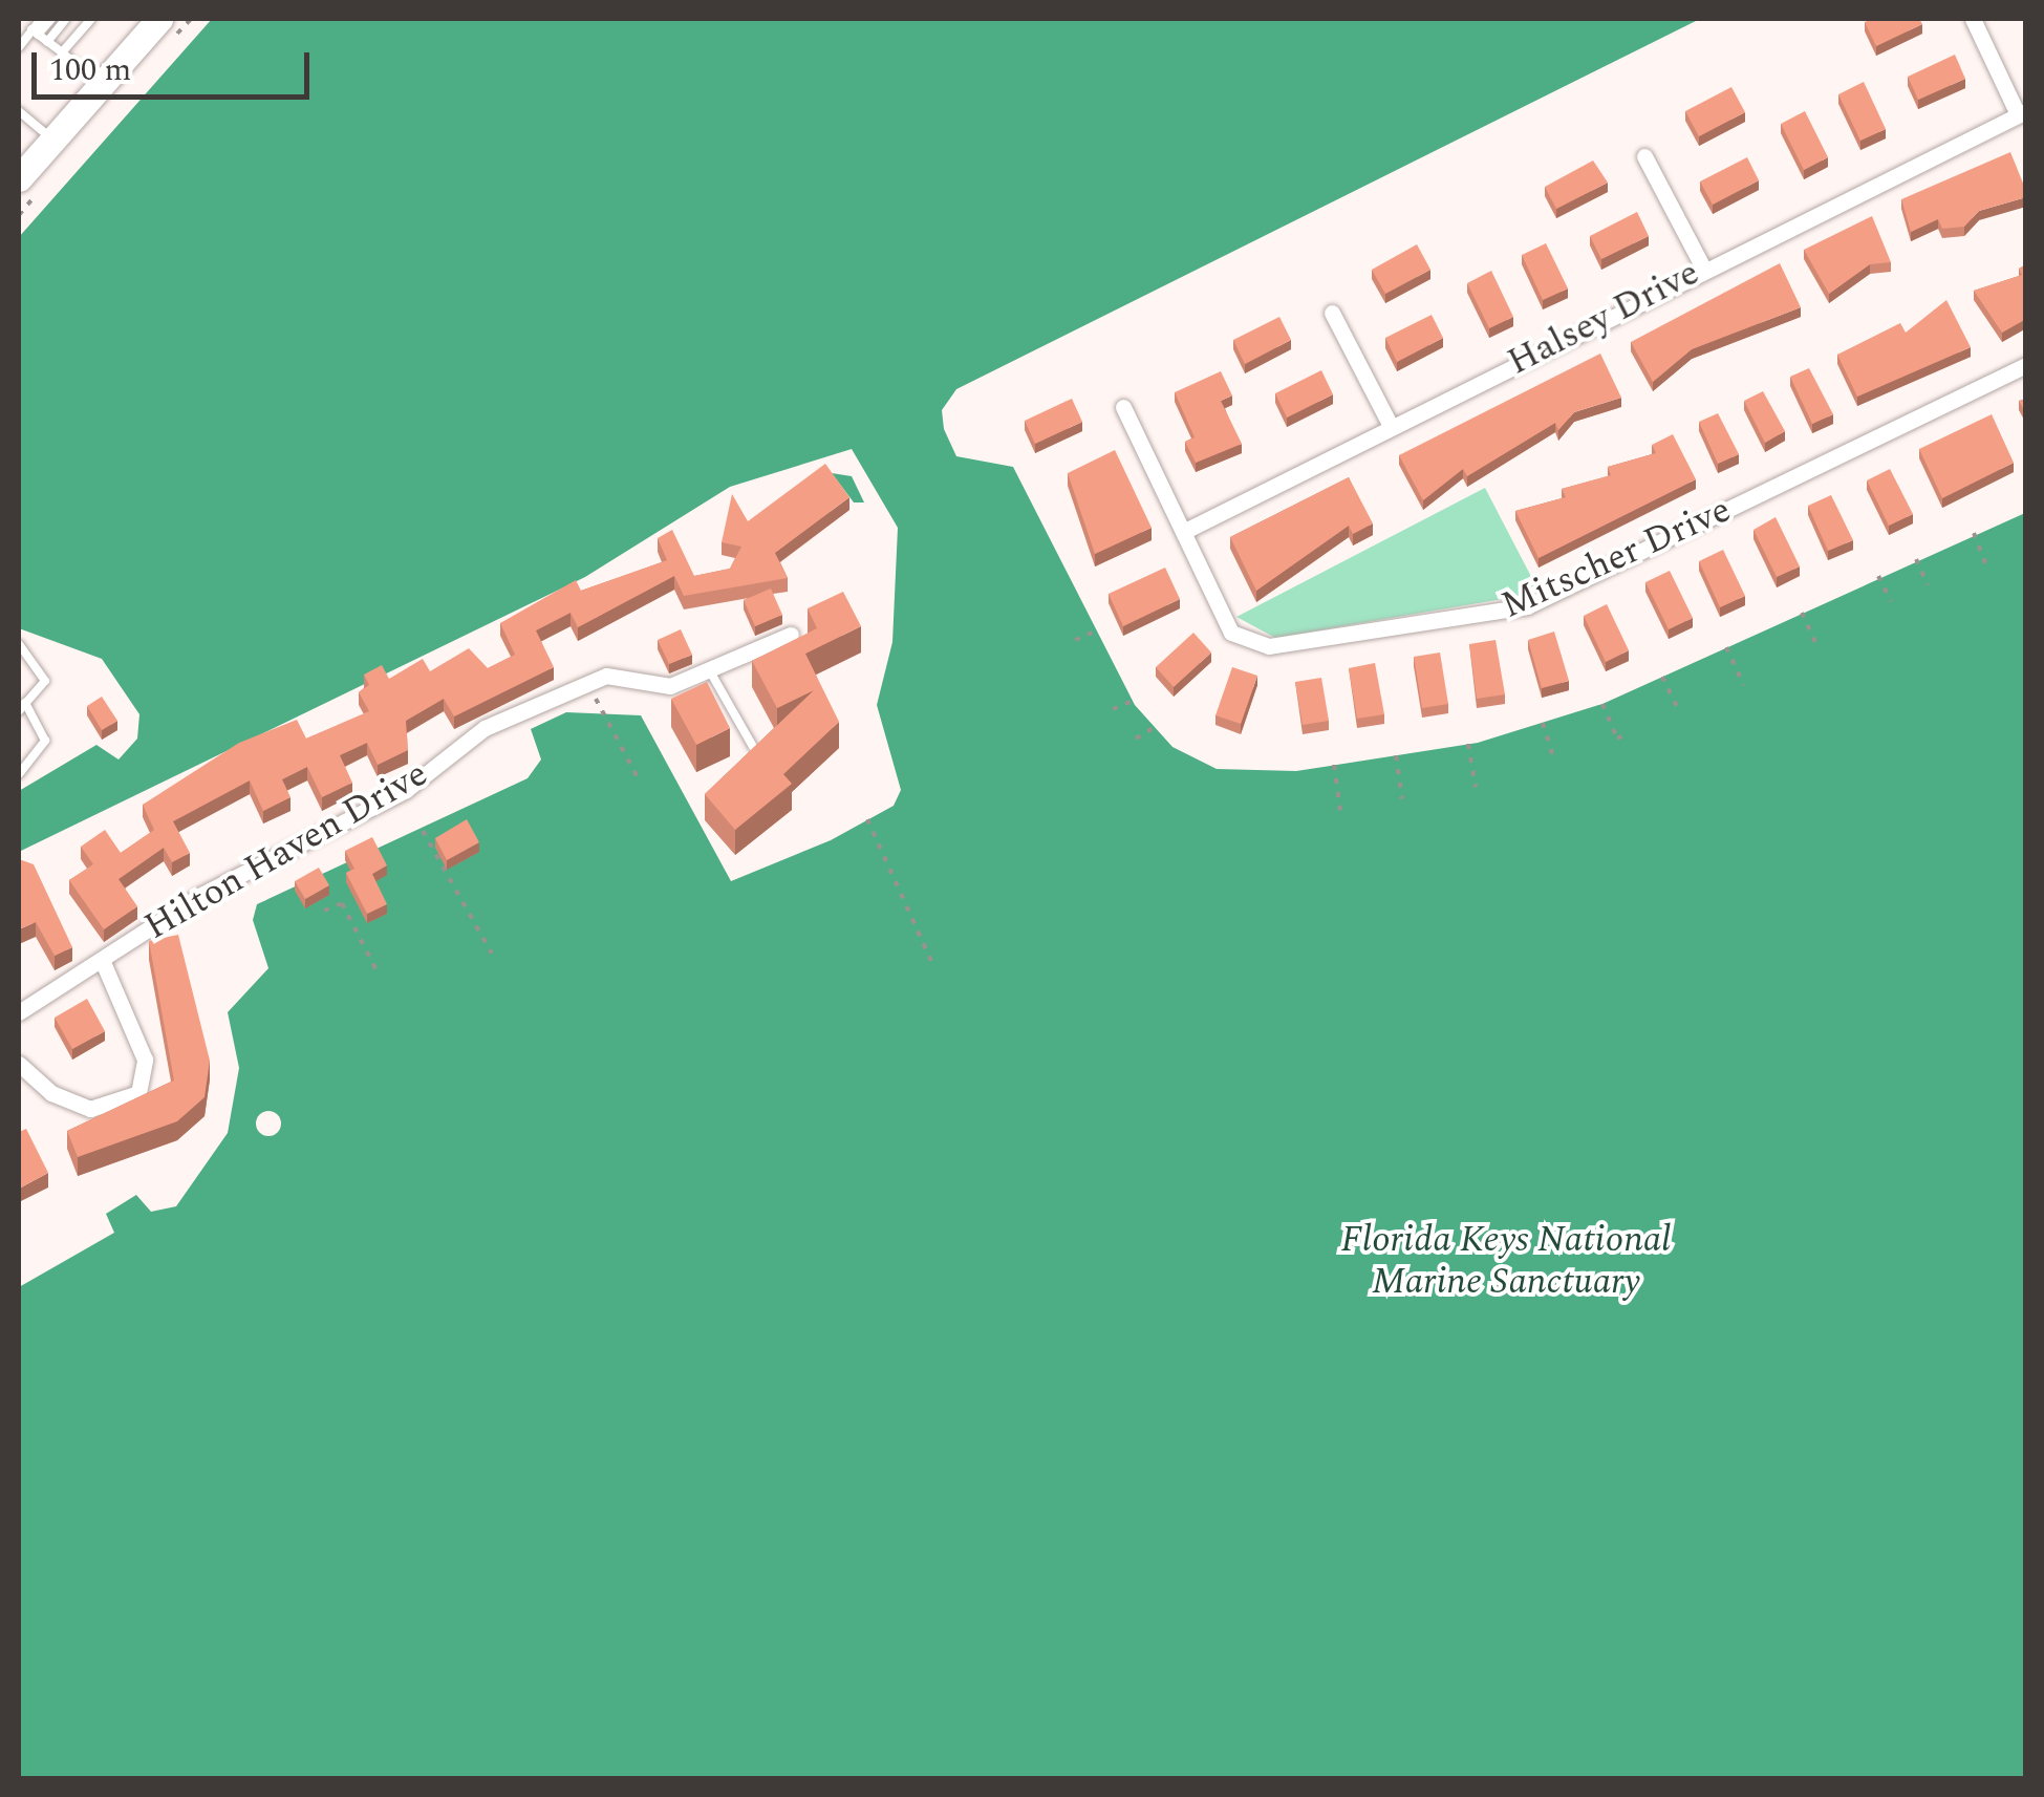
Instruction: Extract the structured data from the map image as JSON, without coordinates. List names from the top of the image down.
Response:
{
  "streets": {
    "street": ["Halsey Drive", "Mitscher Drive", "Hilton Haven Drive"]
  },
  "crossings": [
    ["Halsey Drive", "Mitscher Drive"]
  ],
  "parks": ["Florida Keys National Marine Sanctuary"],
  "scale_bar": "100 m"
}
